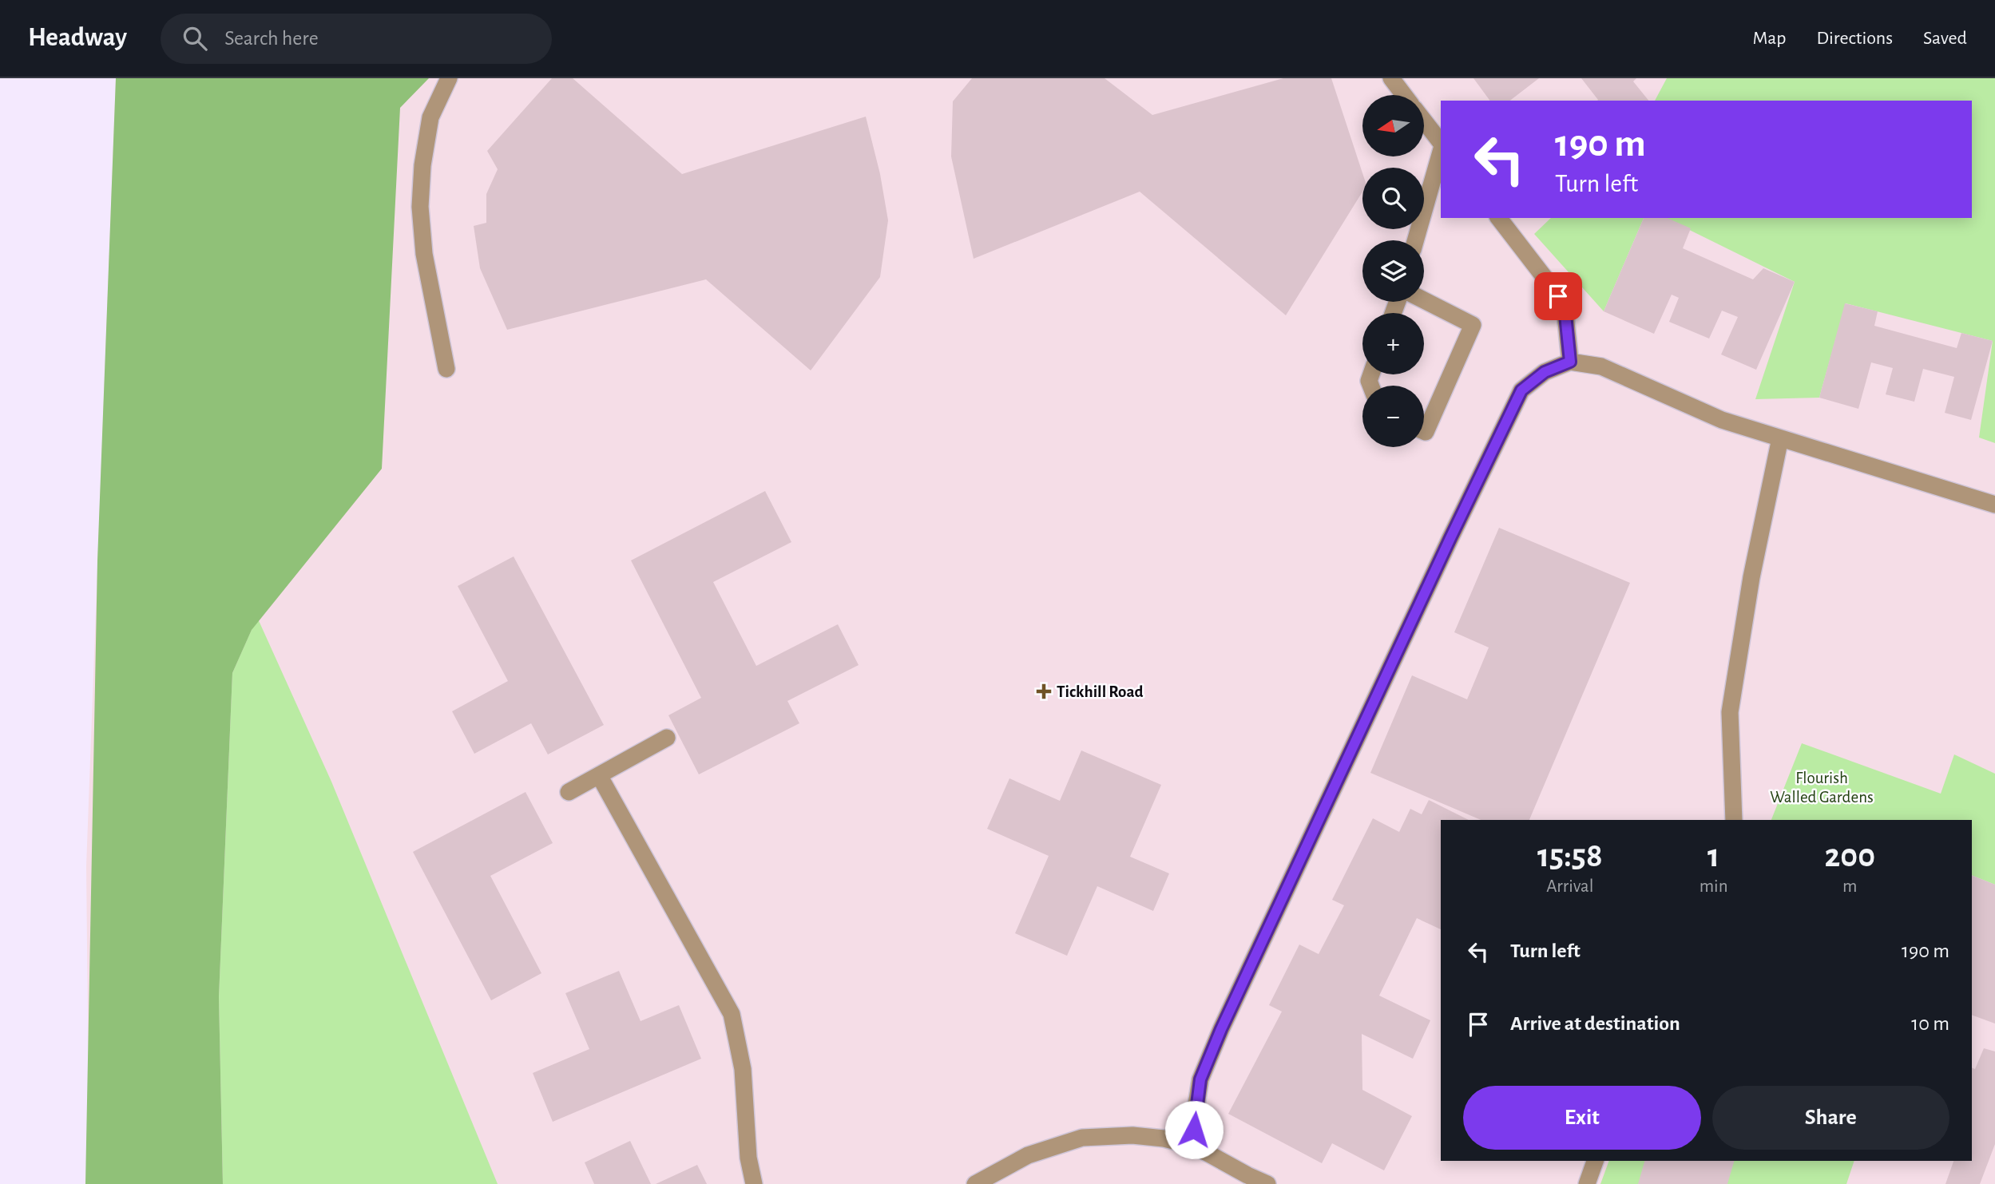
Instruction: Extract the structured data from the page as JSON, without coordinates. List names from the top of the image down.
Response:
{
  "parks": ["Flourish Walled Gardens"],
  "places": {
    "health": ["Tickhill Road"]
  },
  "north": "left",
  "page": {
    "header": "Headway",
    "search": "Search here",
    "nav": ["Map", "Directions", "Saved"],
    "map_buttons": ["+", "−"],
    "turn": ["190 m", "Turn left"],
    "eta": [
      "15:58",
      "Arrival",
      "1",
      "min",
      "200",
      "m"
    ],
    "list": [
      {
        "name": "Turn left",
        "value": "190 m"
      },
      {
        "name": "Arrive at destination",
        "value": "10 m"
      }
    ],
    "buttons": ["Exit", "Share"]
  }
}
